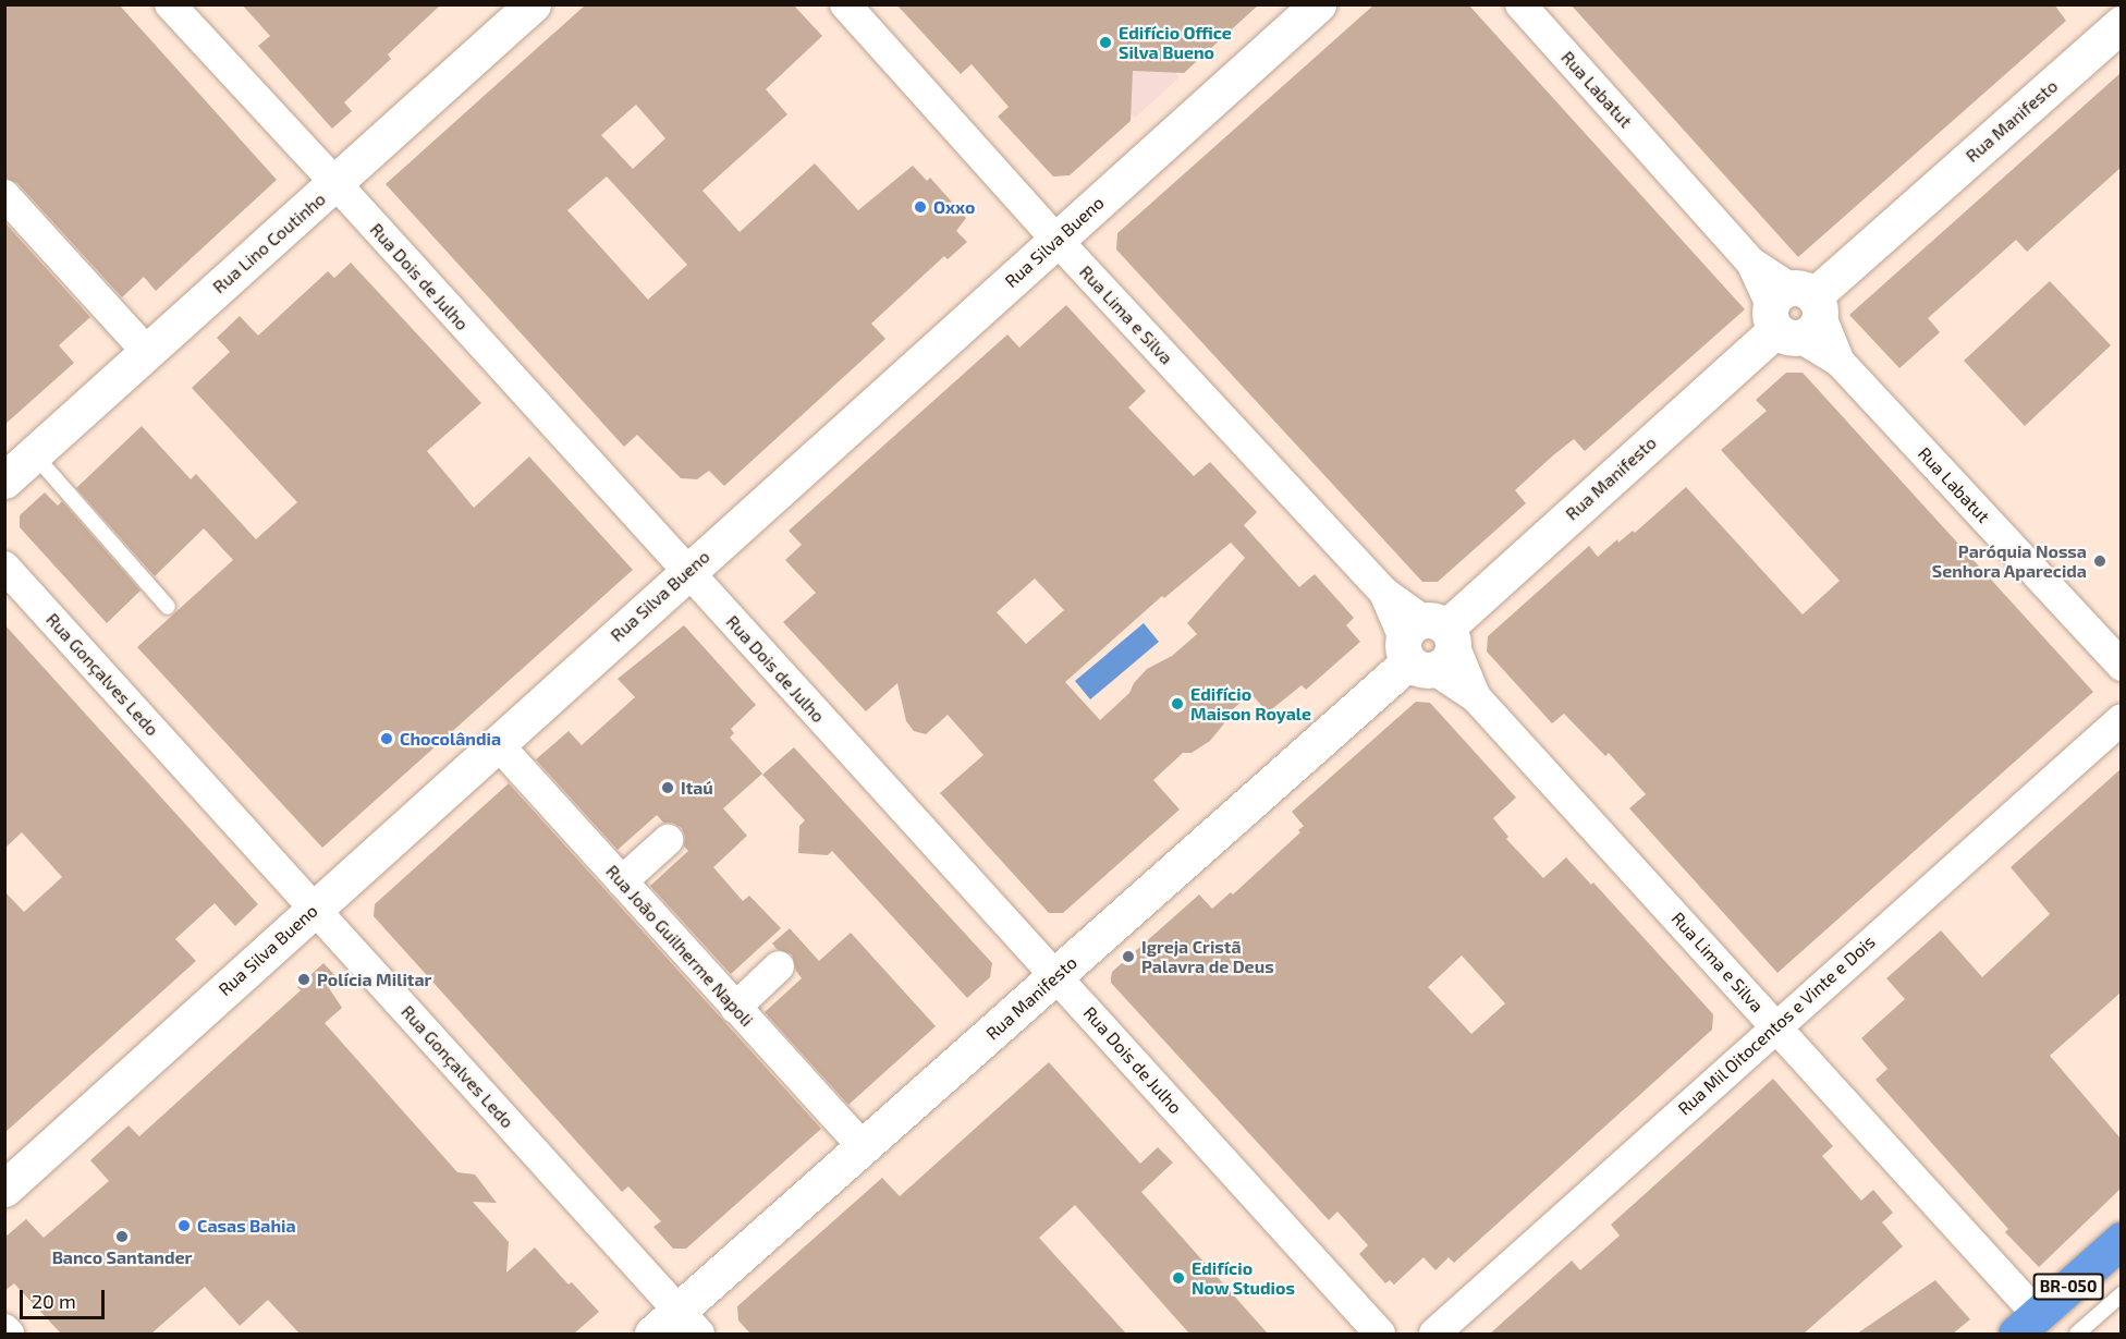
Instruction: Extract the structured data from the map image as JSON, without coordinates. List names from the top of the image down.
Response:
{
  "streets": {
    "highway": ["BR-050"],
    "main road": ["Rua Manifesto", "Rua Silva Bueno", "Rua Lino Coutinho"],
    "street": [
      "Rua Labatut",
      "Rua Dois de Julho",
      "Rua Lima e Silva",
      "Rua Gonçalves Ledo",
      "Rua João Guilherme Napoli",
      "Rua Mil Oitocentos e Vinte e Dois"
    ]
  },
  "crossings": [
    ["Rua Labatut", "Rua Manifesto"],
    ["Rua Manifesto", "Rua Dois de Julho"],
    ["Rua Manifesto", "Rua Lima e Silva"],
    ["Rua Manifesto", "Rua Gonçalves Ledo"],
    ["Rua Manifesto", "Rua João Guilherme Napoli"],
    ["Rua Silva Bueno", "Rua Dois de Julho"],
    ["Rua Silva Bueno", "Rua Lima e Silva"],
    ["Rua Silva Bueno", "Rua Gonçalves Ledo"],
    ["Rua Silva Bueno", "Rua João Guilherme Napoli"],
    ["Rua Lino Coutinho", "Rua Dois de Julho"],
    ["Rua Lima e Silva", "Rua Mil Oitocentos e Vinte e Dois"],
    ["Rua Lima e Silva", "BR-050"]
  ],
  "places": [
    "Edifício Office Silva Bueno",
    "Oxxo",
    "Paróquia Nossa Senhora Aparecida",
    "Edifício Maison Royale",
    "Chocolândia",
    "Itaú",
    "Igreja Cristã Palavra de Deus",
    "Polícia Militar",
    "Casas Bahia",
    "Banco Santander",
    "Edifício Now Studios"
  ],
  "scale_bar": "20 m"
}
